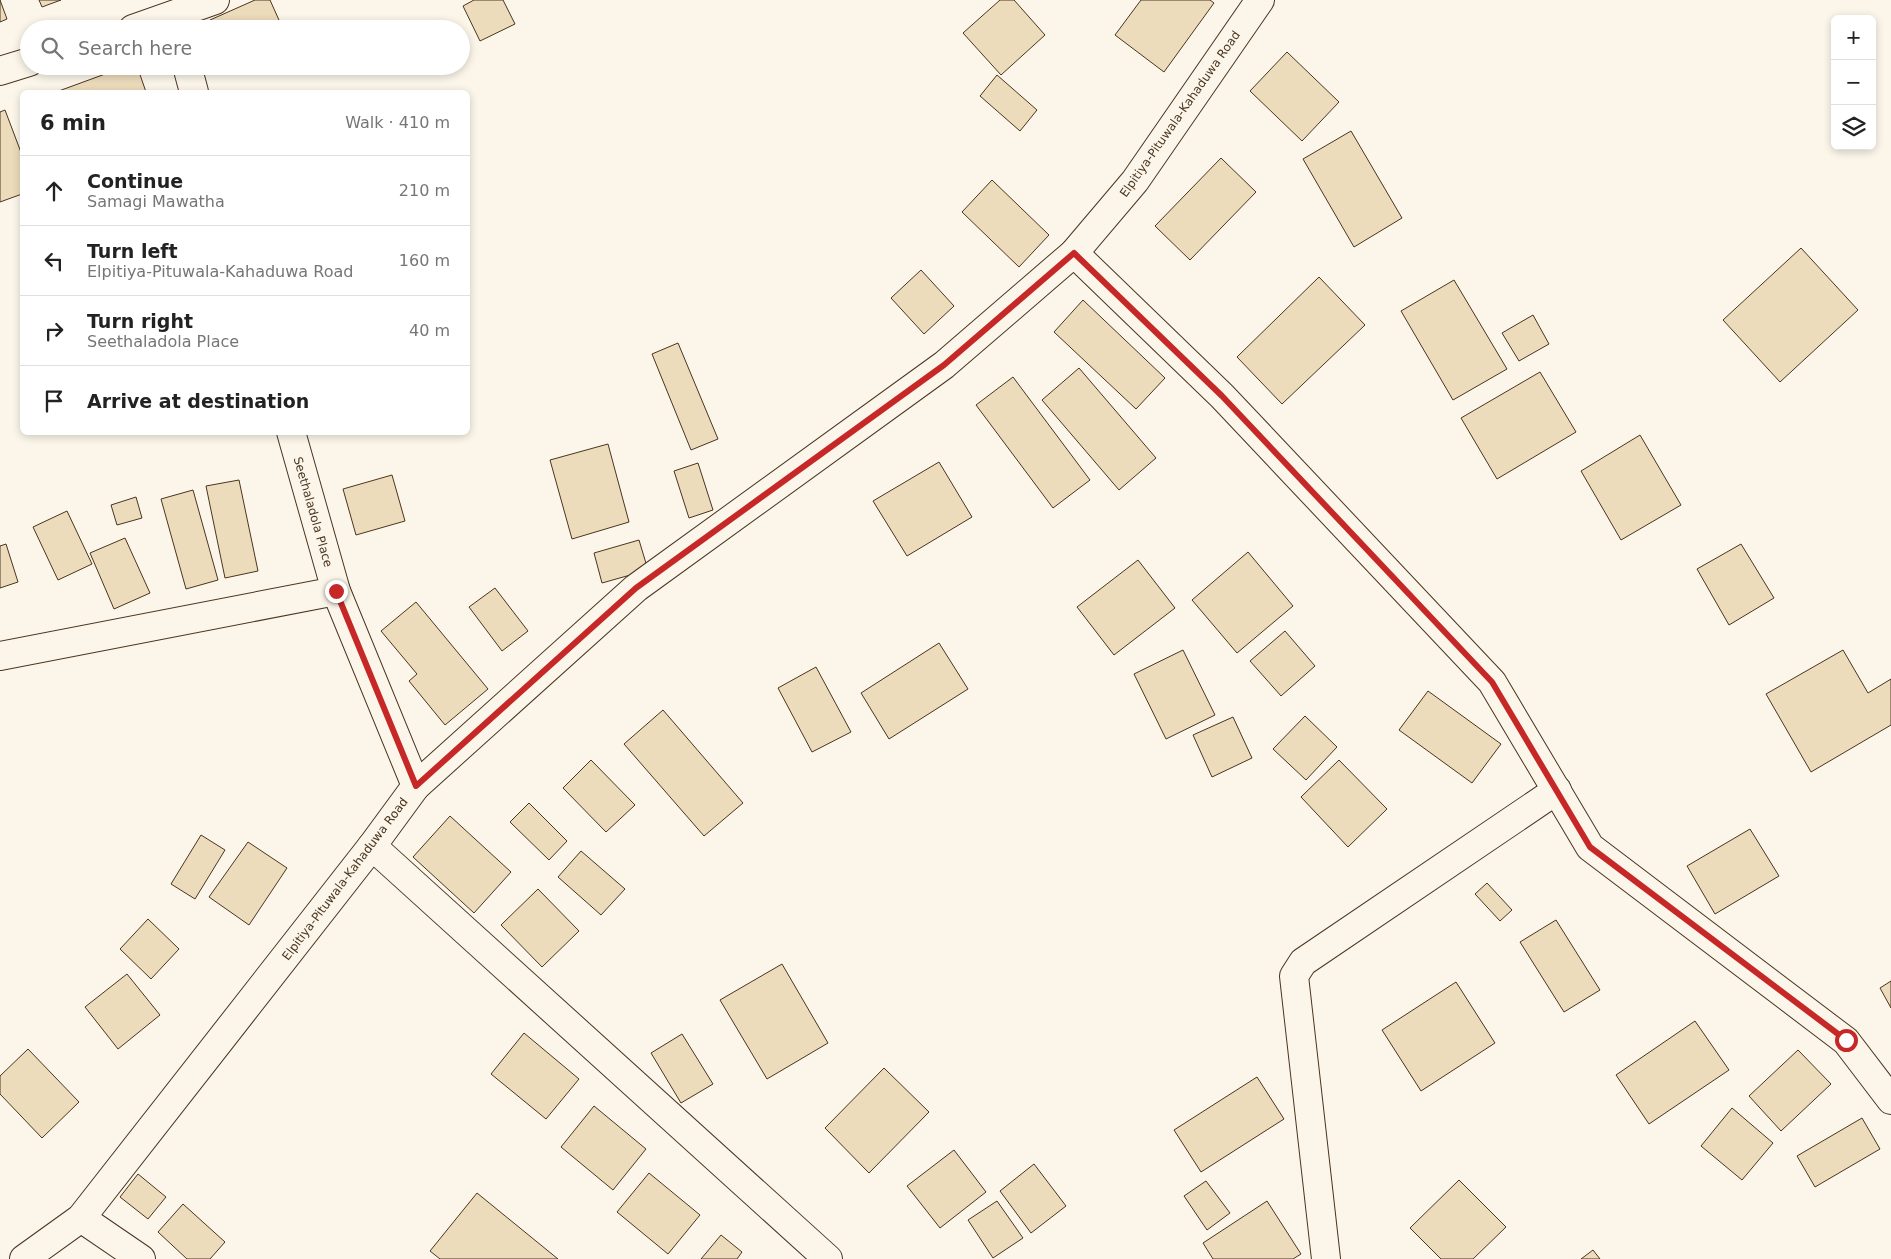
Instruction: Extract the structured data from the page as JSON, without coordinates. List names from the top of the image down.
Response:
{
  "streets": {
    "street": ["Elpitiya-Pituwala-Kahaduwa Road", "Seethaladola Place"]
  },
  "crossings": [
    ["Elpitiya-Pituwala-Kahaduwa Road", "Seethaladola Place"]
  ],
  "page": {
    "map_buttons": ["+", "−"],
    "search": "Search here",
    "heading": ["6 min", "Walk · 410 m"],
    "list": [
      ["Continue", "Samagi Mawatha", "210 m"],
      ["Turn left", "Elpitiya-Pituwala-Kahaduwa Road", "160 m"],
      ["Turn right", "Seethaladola Place", "40 m"],
      "Arrive at destination"
    ]
  }
}
